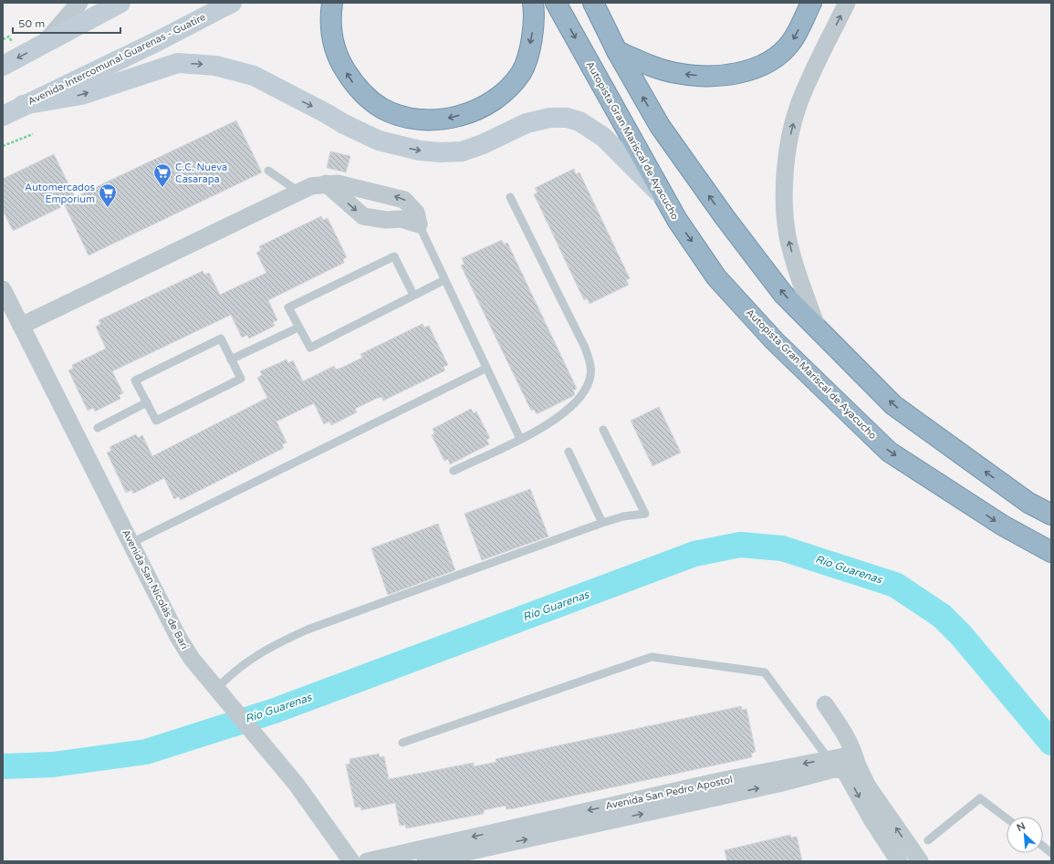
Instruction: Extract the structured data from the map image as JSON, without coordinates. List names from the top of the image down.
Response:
{
  "streets": {
    "highway": ["Autopista Gran Mariscal de Ayacucho"],
    "main road": ["Avenida Intercomunal Guarenas - Guatire"],
    "street": ["Avenida San Nicolás de Bari", "Avenida San Pedro Apostol"]
  },
  "water": ["Río Guarenas"],
  "places": {
    "supermarket": ["C.C. Nueva Casarapa", "Automercados Emporium"]
  },
  "scale_bar": "50 m",
  "north": "top left"
}
